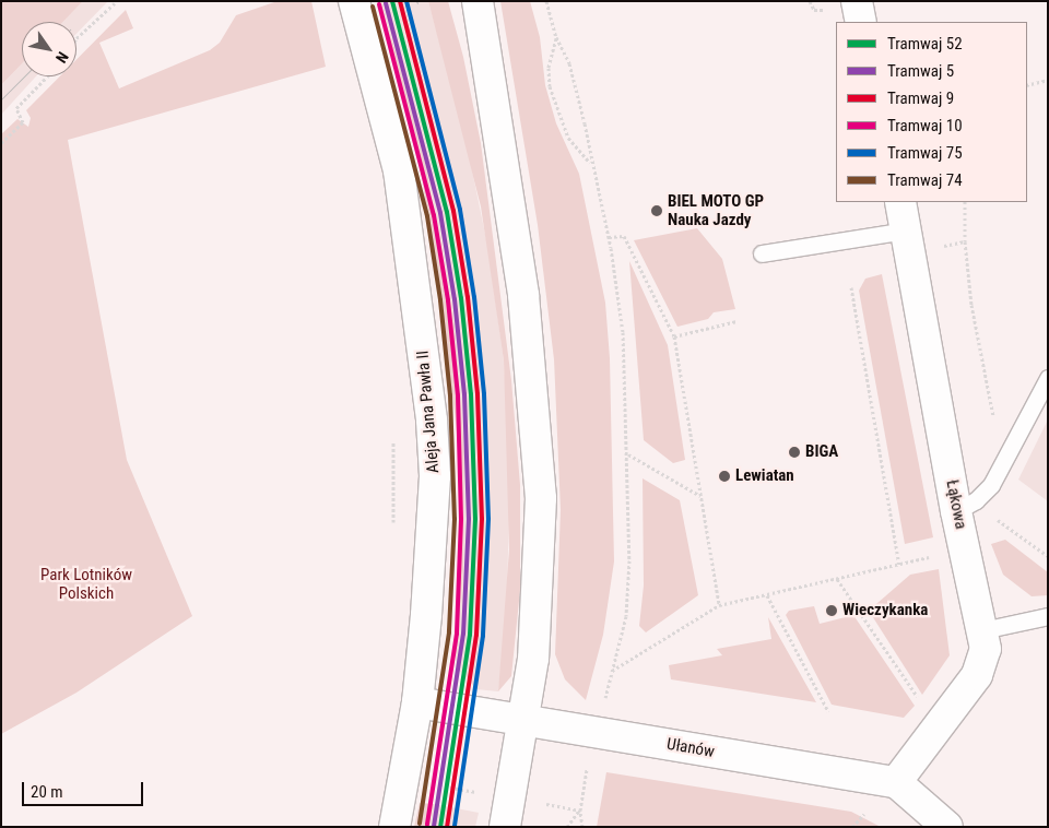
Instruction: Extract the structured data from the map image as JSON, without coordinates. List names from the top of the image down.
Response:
{
  "streets": {
    "main road": ["Aleja Jana Pawła II", "Łąkowa", "Ułanów"]
  },
  "crossings": [
    ["Aleja Jana Pawła II", "Ułanów"],
    ["Łąkowa", "Ułanów"]
  ],
  "parks": ["Park Lotników Polskich"],
  "places": [
    "BIEL MOTO GP Nauka Jazdy",
    "BIGA",
    "Lewiatan",
    "Wieczykanka"
  ],
  "lines": [
    "tram line 52",
    "tram line 9",
    "tram line 75",
    "tram line 5",
    "tram line 10",
    "tram line 74"
  ],
  "legend": [
    "Tramwaj 52",
    "Tramwaj 5",
    "Tramwaj 9",
    "Tramwaj 10",
    "Tramwaj 75",
    "Tramwaj 74"
  ],
  "scale_bar": "20 m",
  "north": "bottom right"
}
